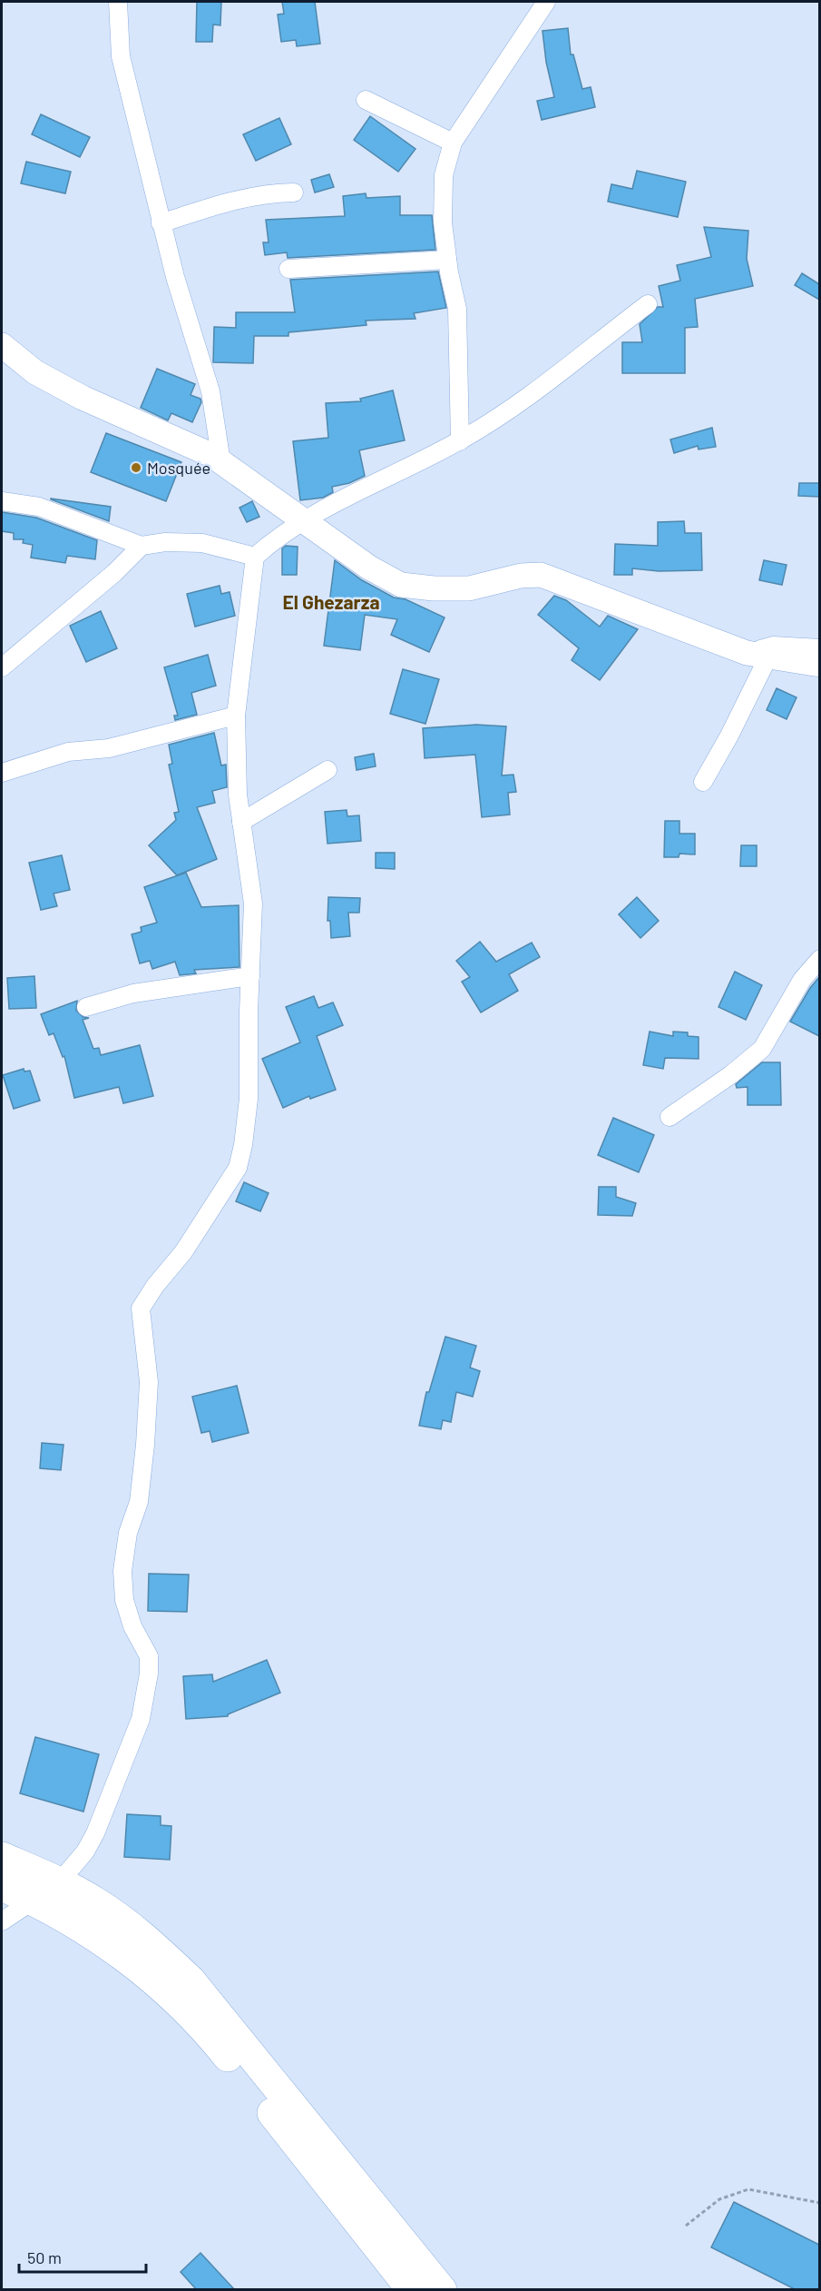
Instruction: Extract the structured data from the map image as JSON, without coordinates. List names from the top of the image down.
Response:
{
  "districts": ["El Ghezarza"],
  "places": ["Mosquée"],
  "scale_bar": "50 m"
}
